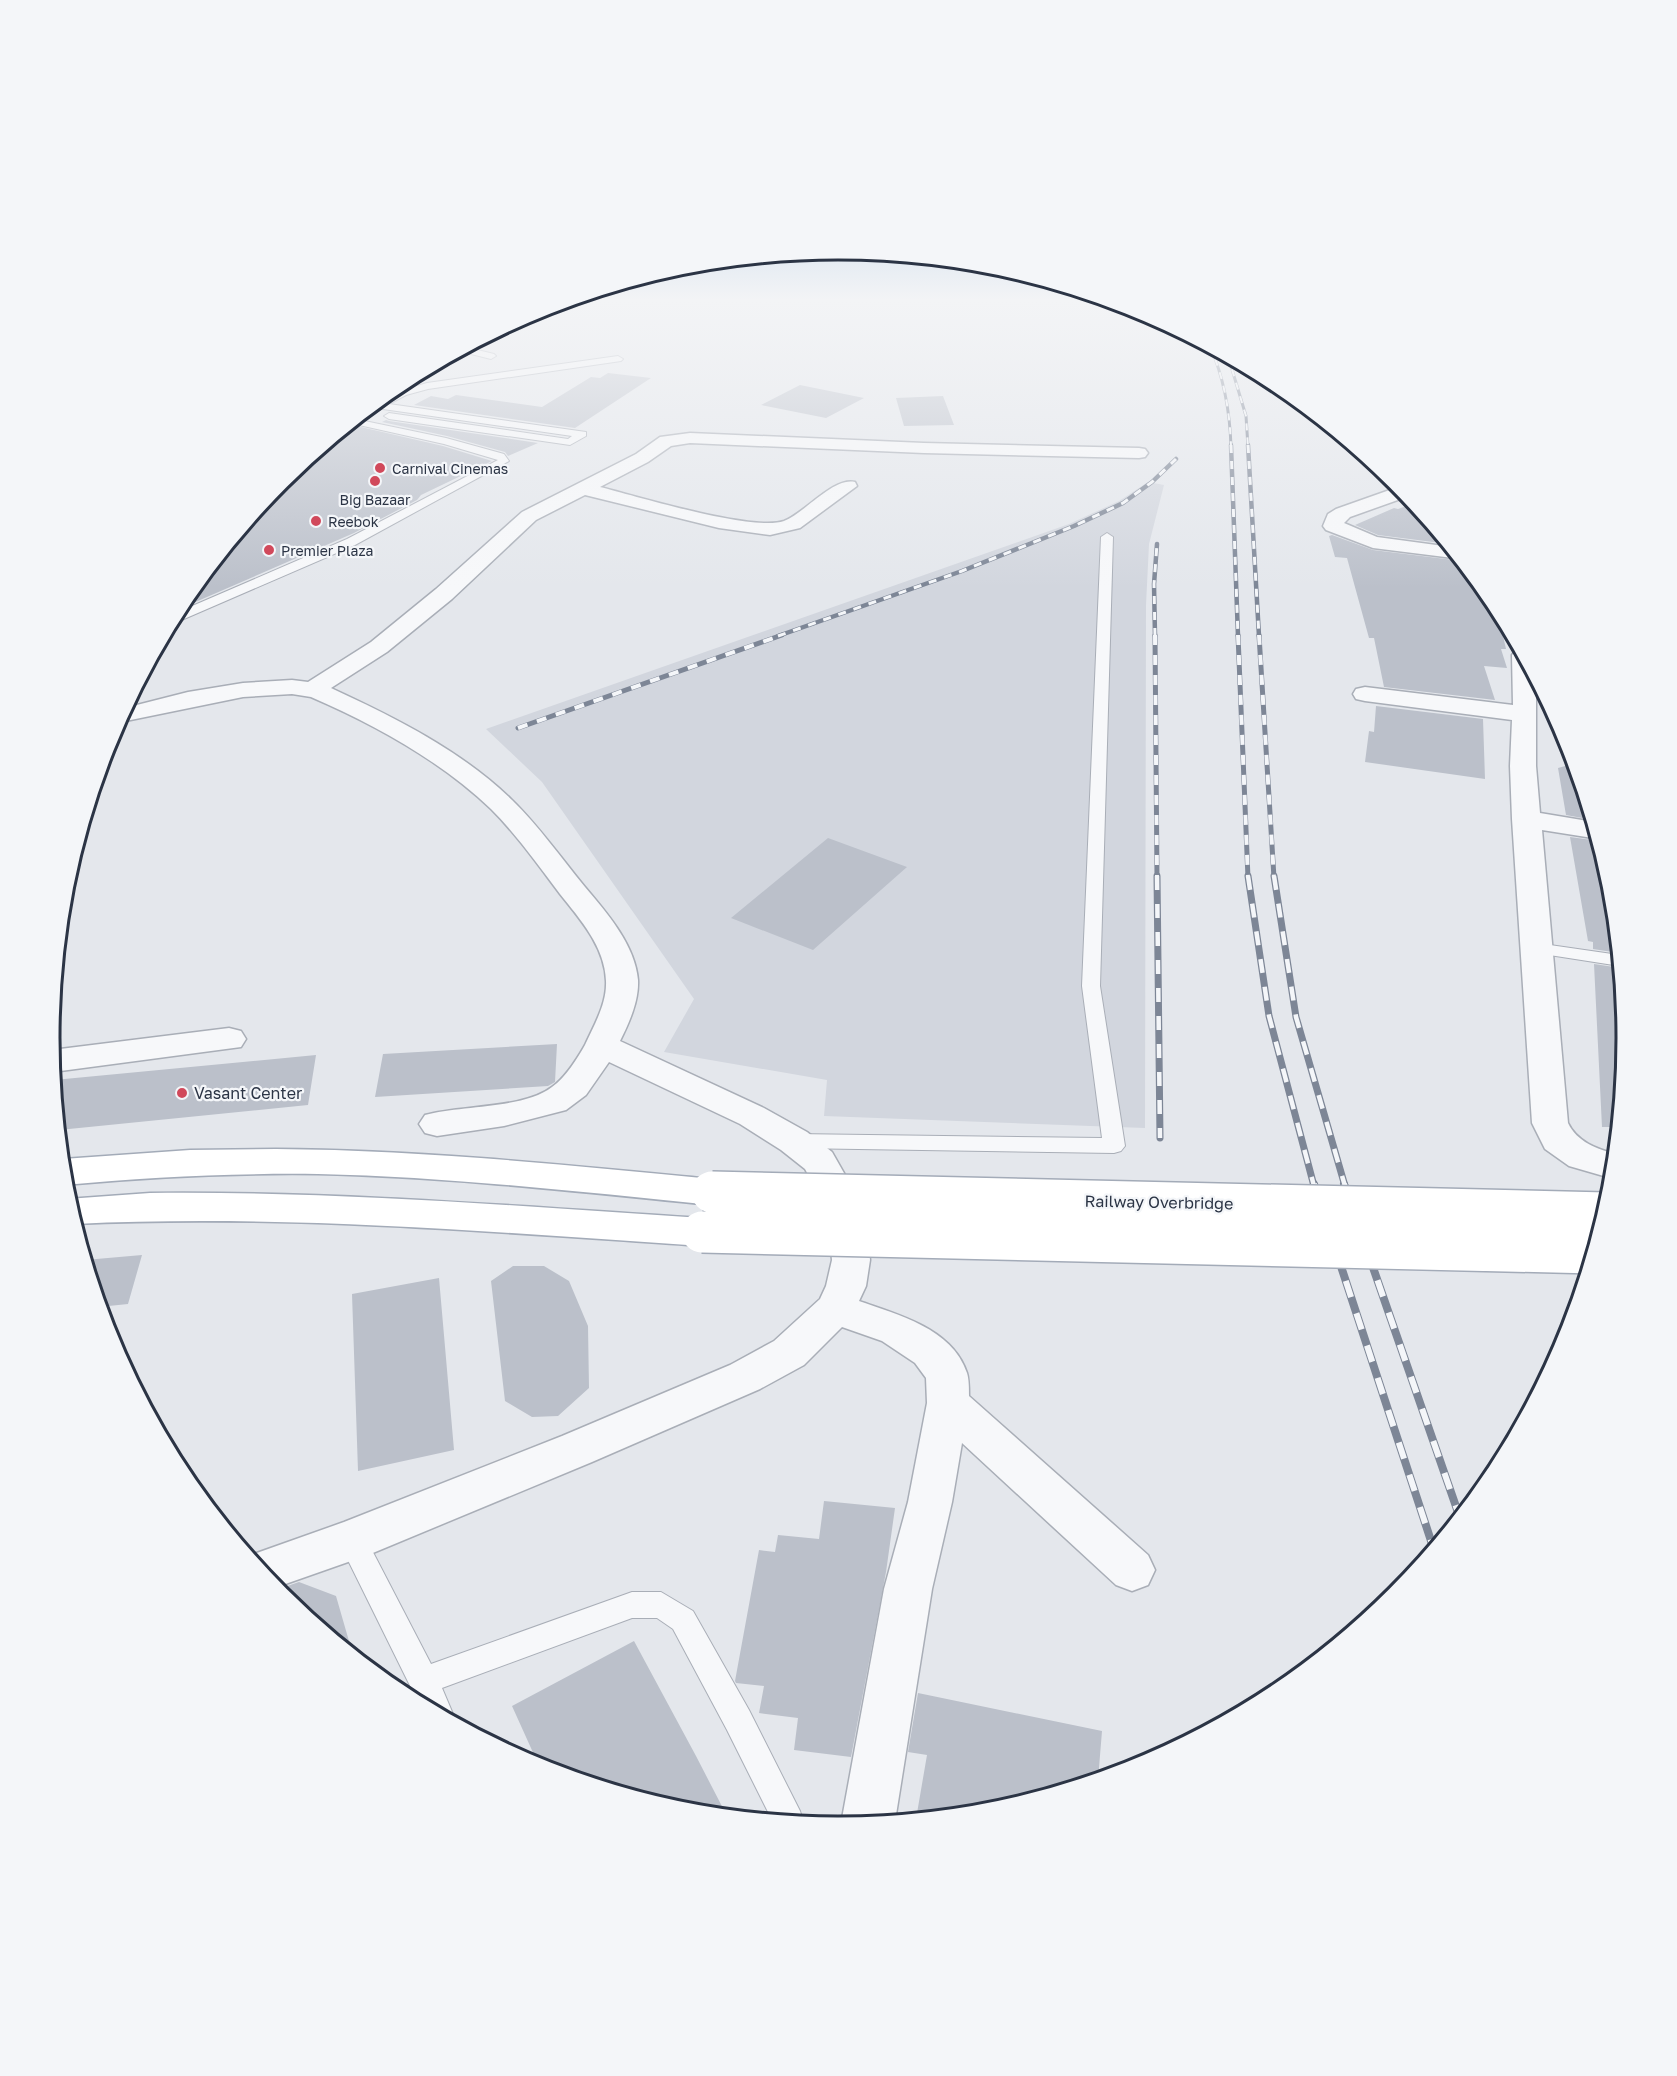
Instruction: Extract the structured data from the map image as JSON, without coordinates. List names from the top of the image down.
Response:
{
  "streets": {
    "main road": ["Railway Overbridge"]
  },
  "places": [
    "Carnival Cinemas",
    "Big Bazaar",
    "Reebok",
    "Premier Plaza",
    "Vasant Center"
  ]
}
